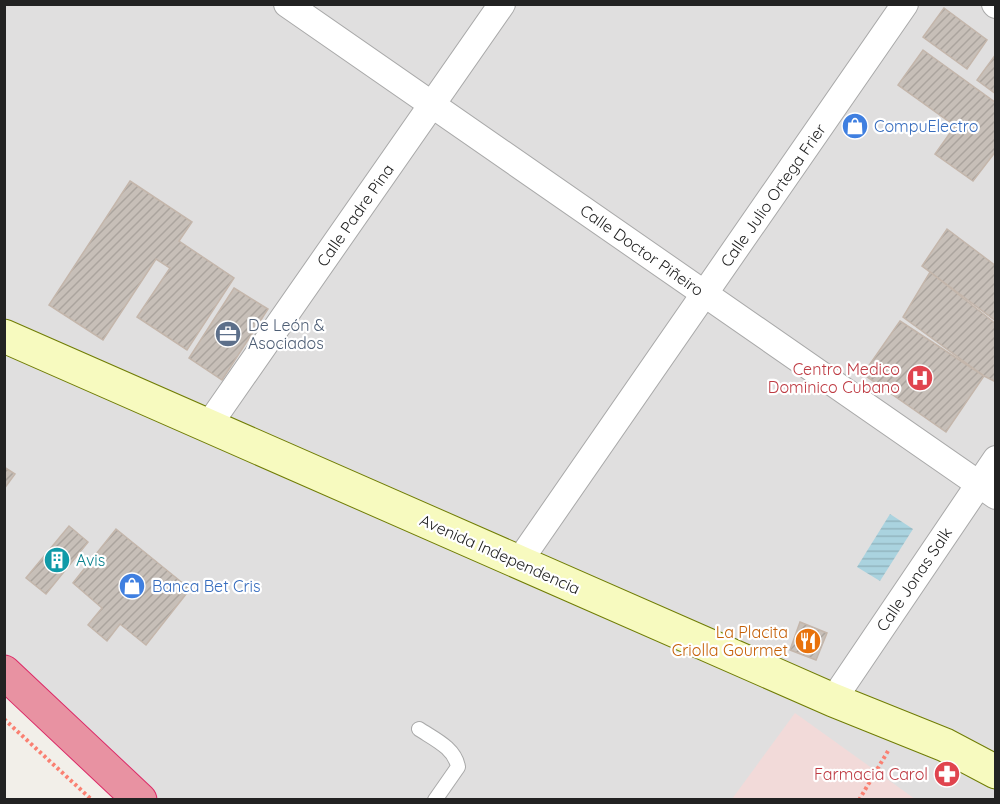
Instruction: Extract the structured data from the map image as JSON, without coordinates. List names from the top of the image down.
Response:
{
  "streets": {
    "main road": ["Avenida Independencia"],
    "street": [
      "Calle Julio Ortega Frier",
      "Calle Padre Pina",
      "Calle Doctor Piñeiro",
      "Calle Jonas Salk"
    ]
  },
  "crossings": [
    ["Calle Julio Ortega Frier", "Calle Doctor Piñeiro"],
    ["Calle Julio Ortega Frier", "Avenida Independencia"],
    ["Calle Padre Pina", "Calle Doctor Piñeiro"],
    ["Calle Padre Pina", "Avenida Independencia"],
    ["Calle Doctor Piñeiro", "Calle Jonas Salk"],
    ["Avenida Independencia", "Calle Jonas Salk"]
  ],
  "places": {
    "shop": ["CompuElectro", "Banca Bet Cris"],
    "office": ["De León & Asociados"],
    "hospital": ["Centro Medico Dominico Cubano"],
    "building": ["Avis"],
    "restaurant": ["La Placita Criolla Gourmet"],
    "pharmacy": ["Farmacia Carol"]
  }
}
